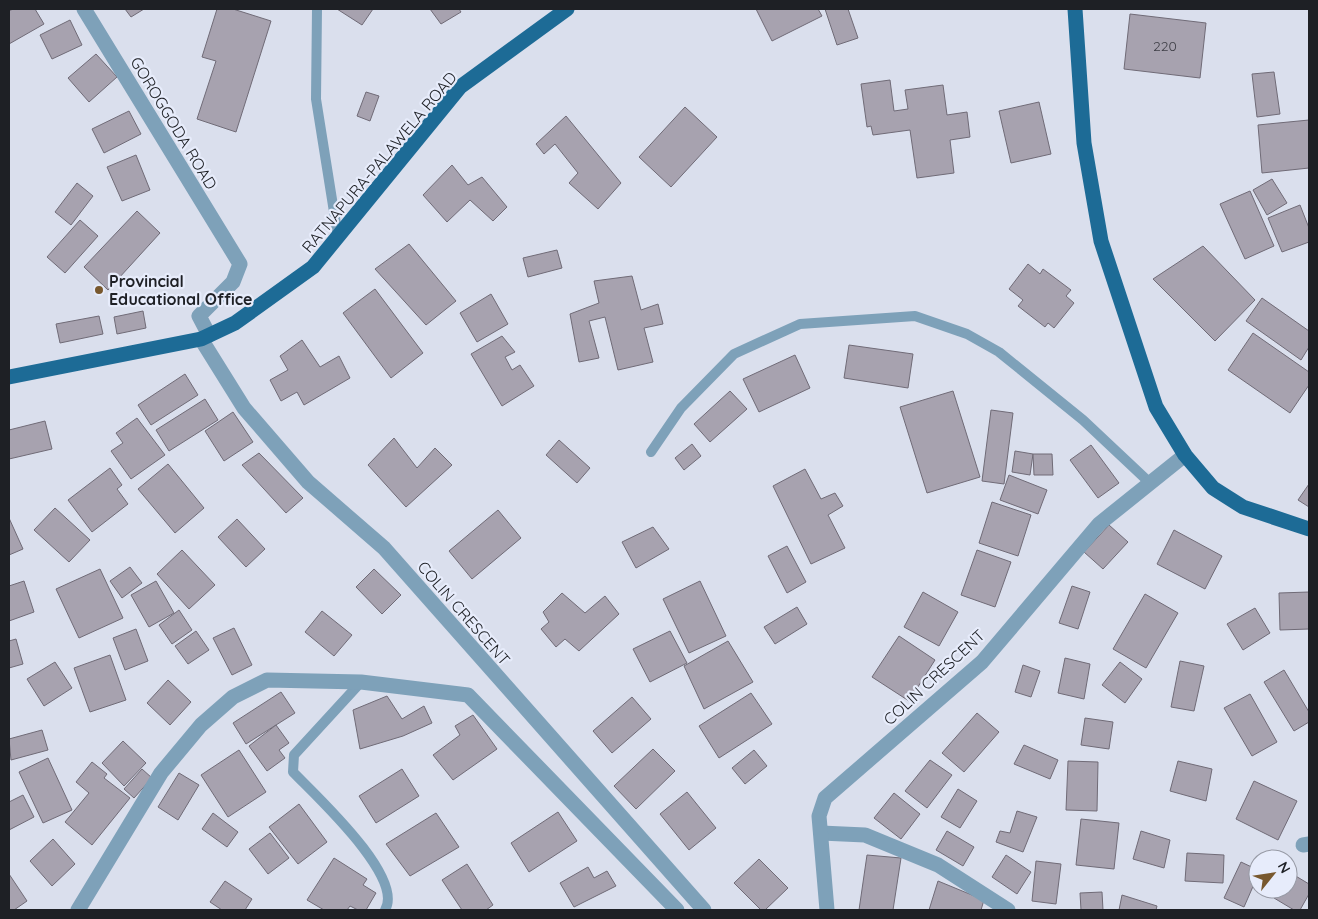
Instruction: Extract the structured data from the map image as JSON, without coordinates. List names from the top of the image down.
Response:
{
  "streets": {
    "main road": ["RATNAPURA-PALAWELA ROAD"],
    "street": ["GOROGGODA ROAD", "COLIN CRESCENT"]
  },
  "crossings": [
    ["GOROGGODA ROAD", "COLIN CRESCENT"],
    ["RATNAPURA-PALAWELA ROAD", "COLIN CRESCENT"]
  ],
  "places": ["Provincial Educational Office"],
  "house_numbers": ["220"],
  "north": "top right"
}
